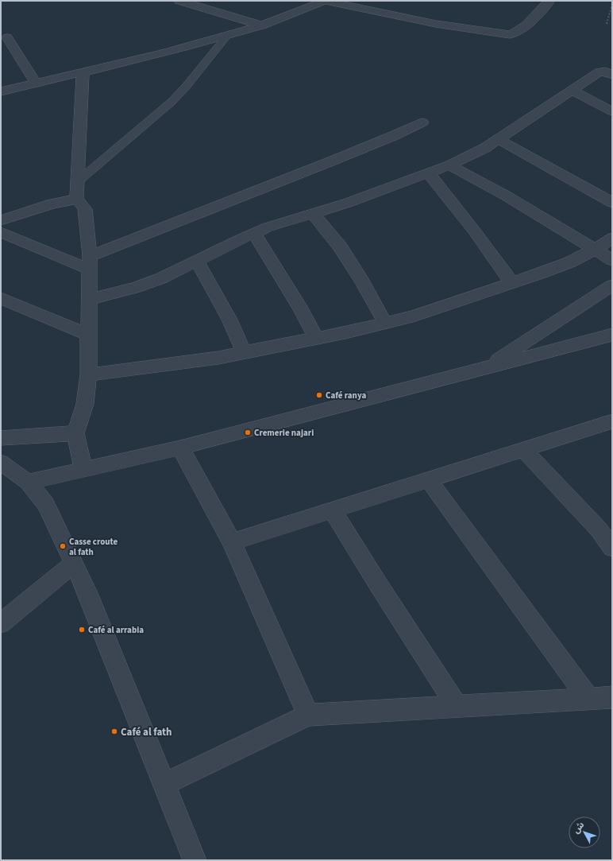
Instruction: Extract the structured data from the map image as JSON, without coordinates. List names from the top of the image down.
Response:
{
  "places": [
    "Café ranya",
    "Cremerie najari",
    "Casse croute al fath",
    "Café al arrabia",
    "Café al fath"
  ],
  "north": "top left"
}
